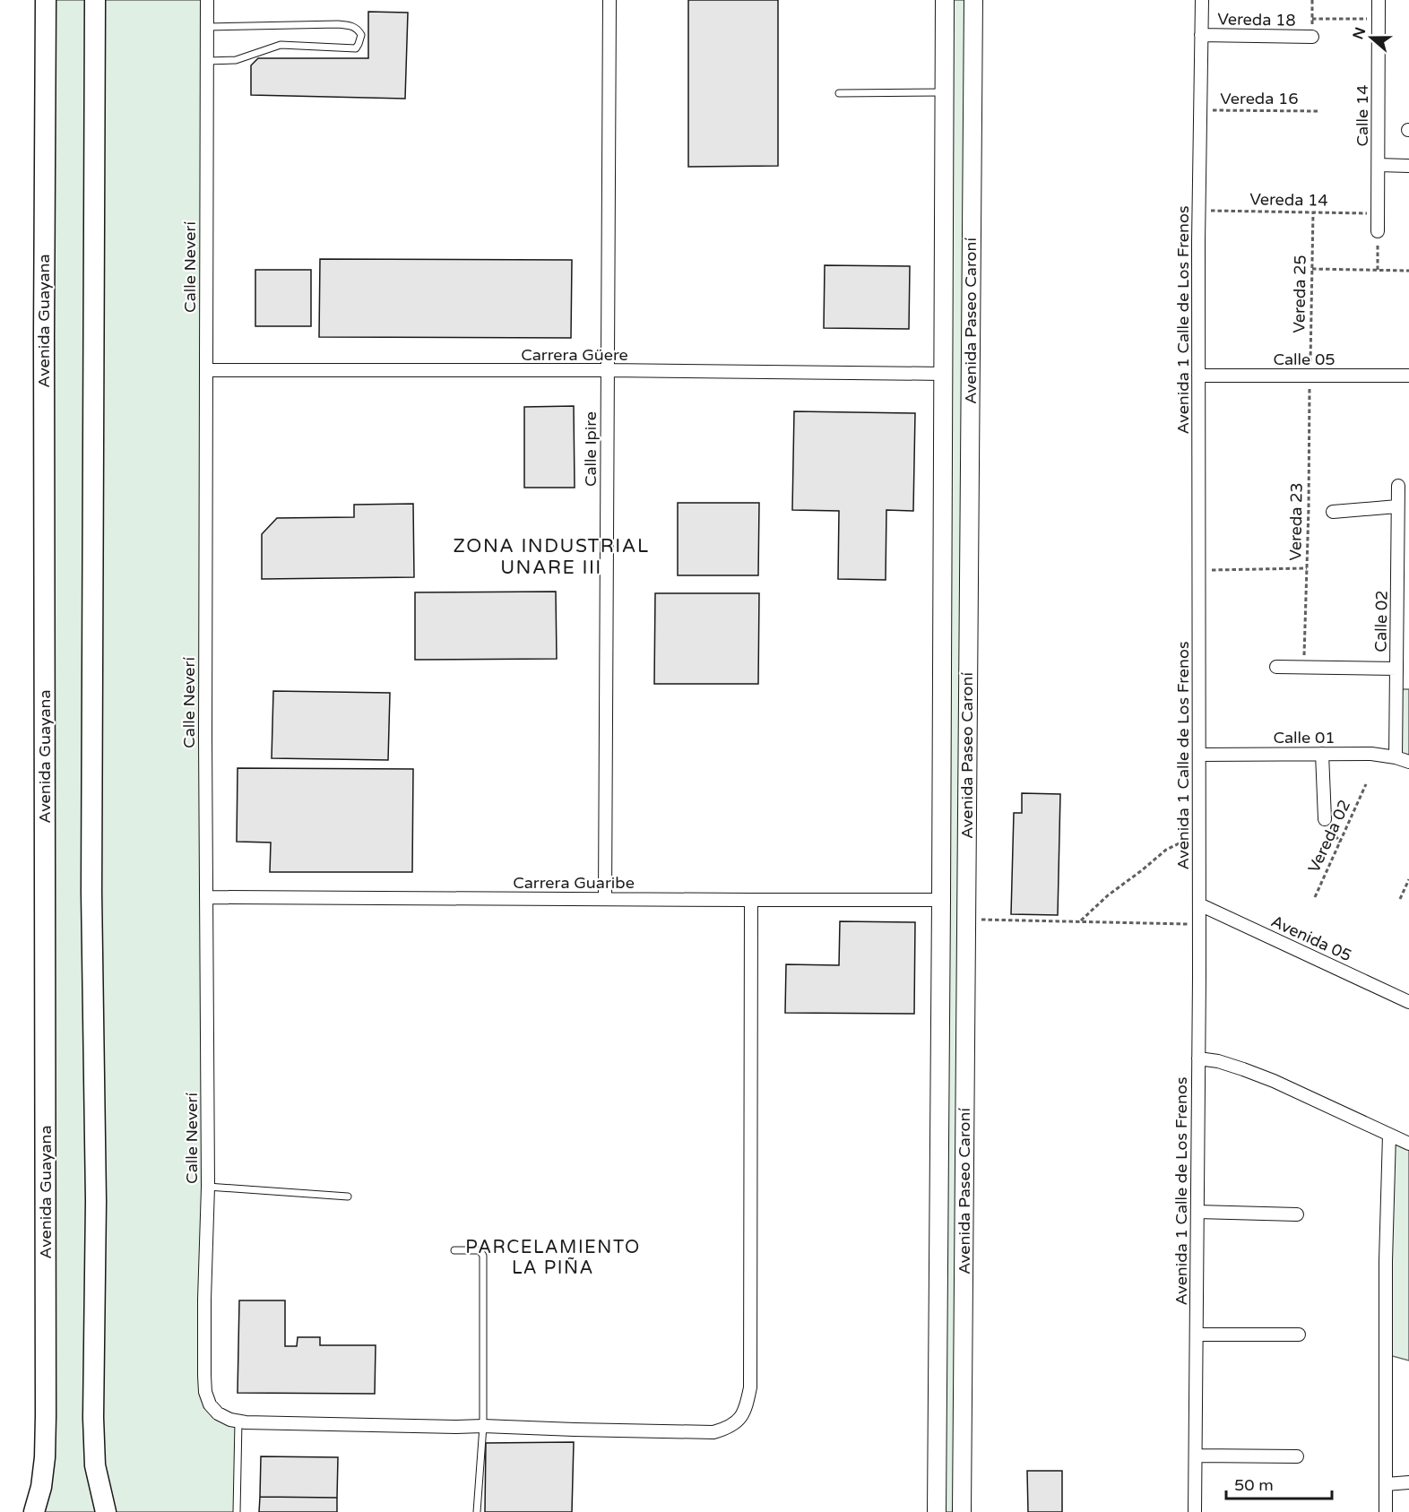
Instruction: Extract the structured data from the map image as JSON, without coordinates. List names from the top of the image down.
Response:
{
  "streets": {
    "main road": ["Avenida Guayana"],
    "street": [
      "Vereda 18",
      "Calle 14",
      "Calle Neverí",
      "Avenida 1 Calle de Los Frenos",
      "Avenida Paseo Caroní",
      "Carrera Güere",
      "Calle 05",
      "Calle Ipire",
      "Calle 02",
      "Calle 01",
      "Carrera Guaribe",
      "Avenida 05"
    ],
    "path": [
      "Vereda 16",
      "Vereda 14",
      "Vereda 25",
      "Vereda 23",
      "Vereda 02"
    ]
  },
  "crossings": [
    ["Vereda 18", "Calle 14"],
    ["Vereda 18", "Avenida 1 Calle de Los Frenos"],
    ["Vereda 16", "Avenida 1 Calle de Los Frenos"],
    ["Calle 14", "Vereda 14"],
    ["Vereda 14", "Vereda 25"],
    ["Vereda 14", "Avenida 1 Calle de Los Frenos"],
    ["Calle Neverí", "Carrera Güere"],
    ["Calle Neverí", "Carrera Guaribe"],
    ["Vereda 25", "Calle 05"],
    ["Vereda 25", "Vereda 23"],
    ["Avenida 1 Calle de Los Frenos", "Calle 05"],
    ["Avenida 1 Calle de Los Frenos", "Calle 01"],
    ["Avenida 1 Calle de Los Frenos", "Avenida 05"],
    ["Avenida Paseo Caroní", "Carrera Güere"],
    ["Avenida Paseo Caroní", "Carrera Guaribe"],
    ["Carrera Güere", "Calle Ipire"],
    ["Calle 05", "Vereda 23"],
    ["Calle Ipire", "Carrera Guaribe"],
    ["Calle 02", "Calle 01"]
  ],
  "districts": ["ZONA INDUSTRIAL UNARE III", "PARCELAMIENTO LA PIÑA"],
  "scale_bar": "50 m",
  "north": "left"
}
